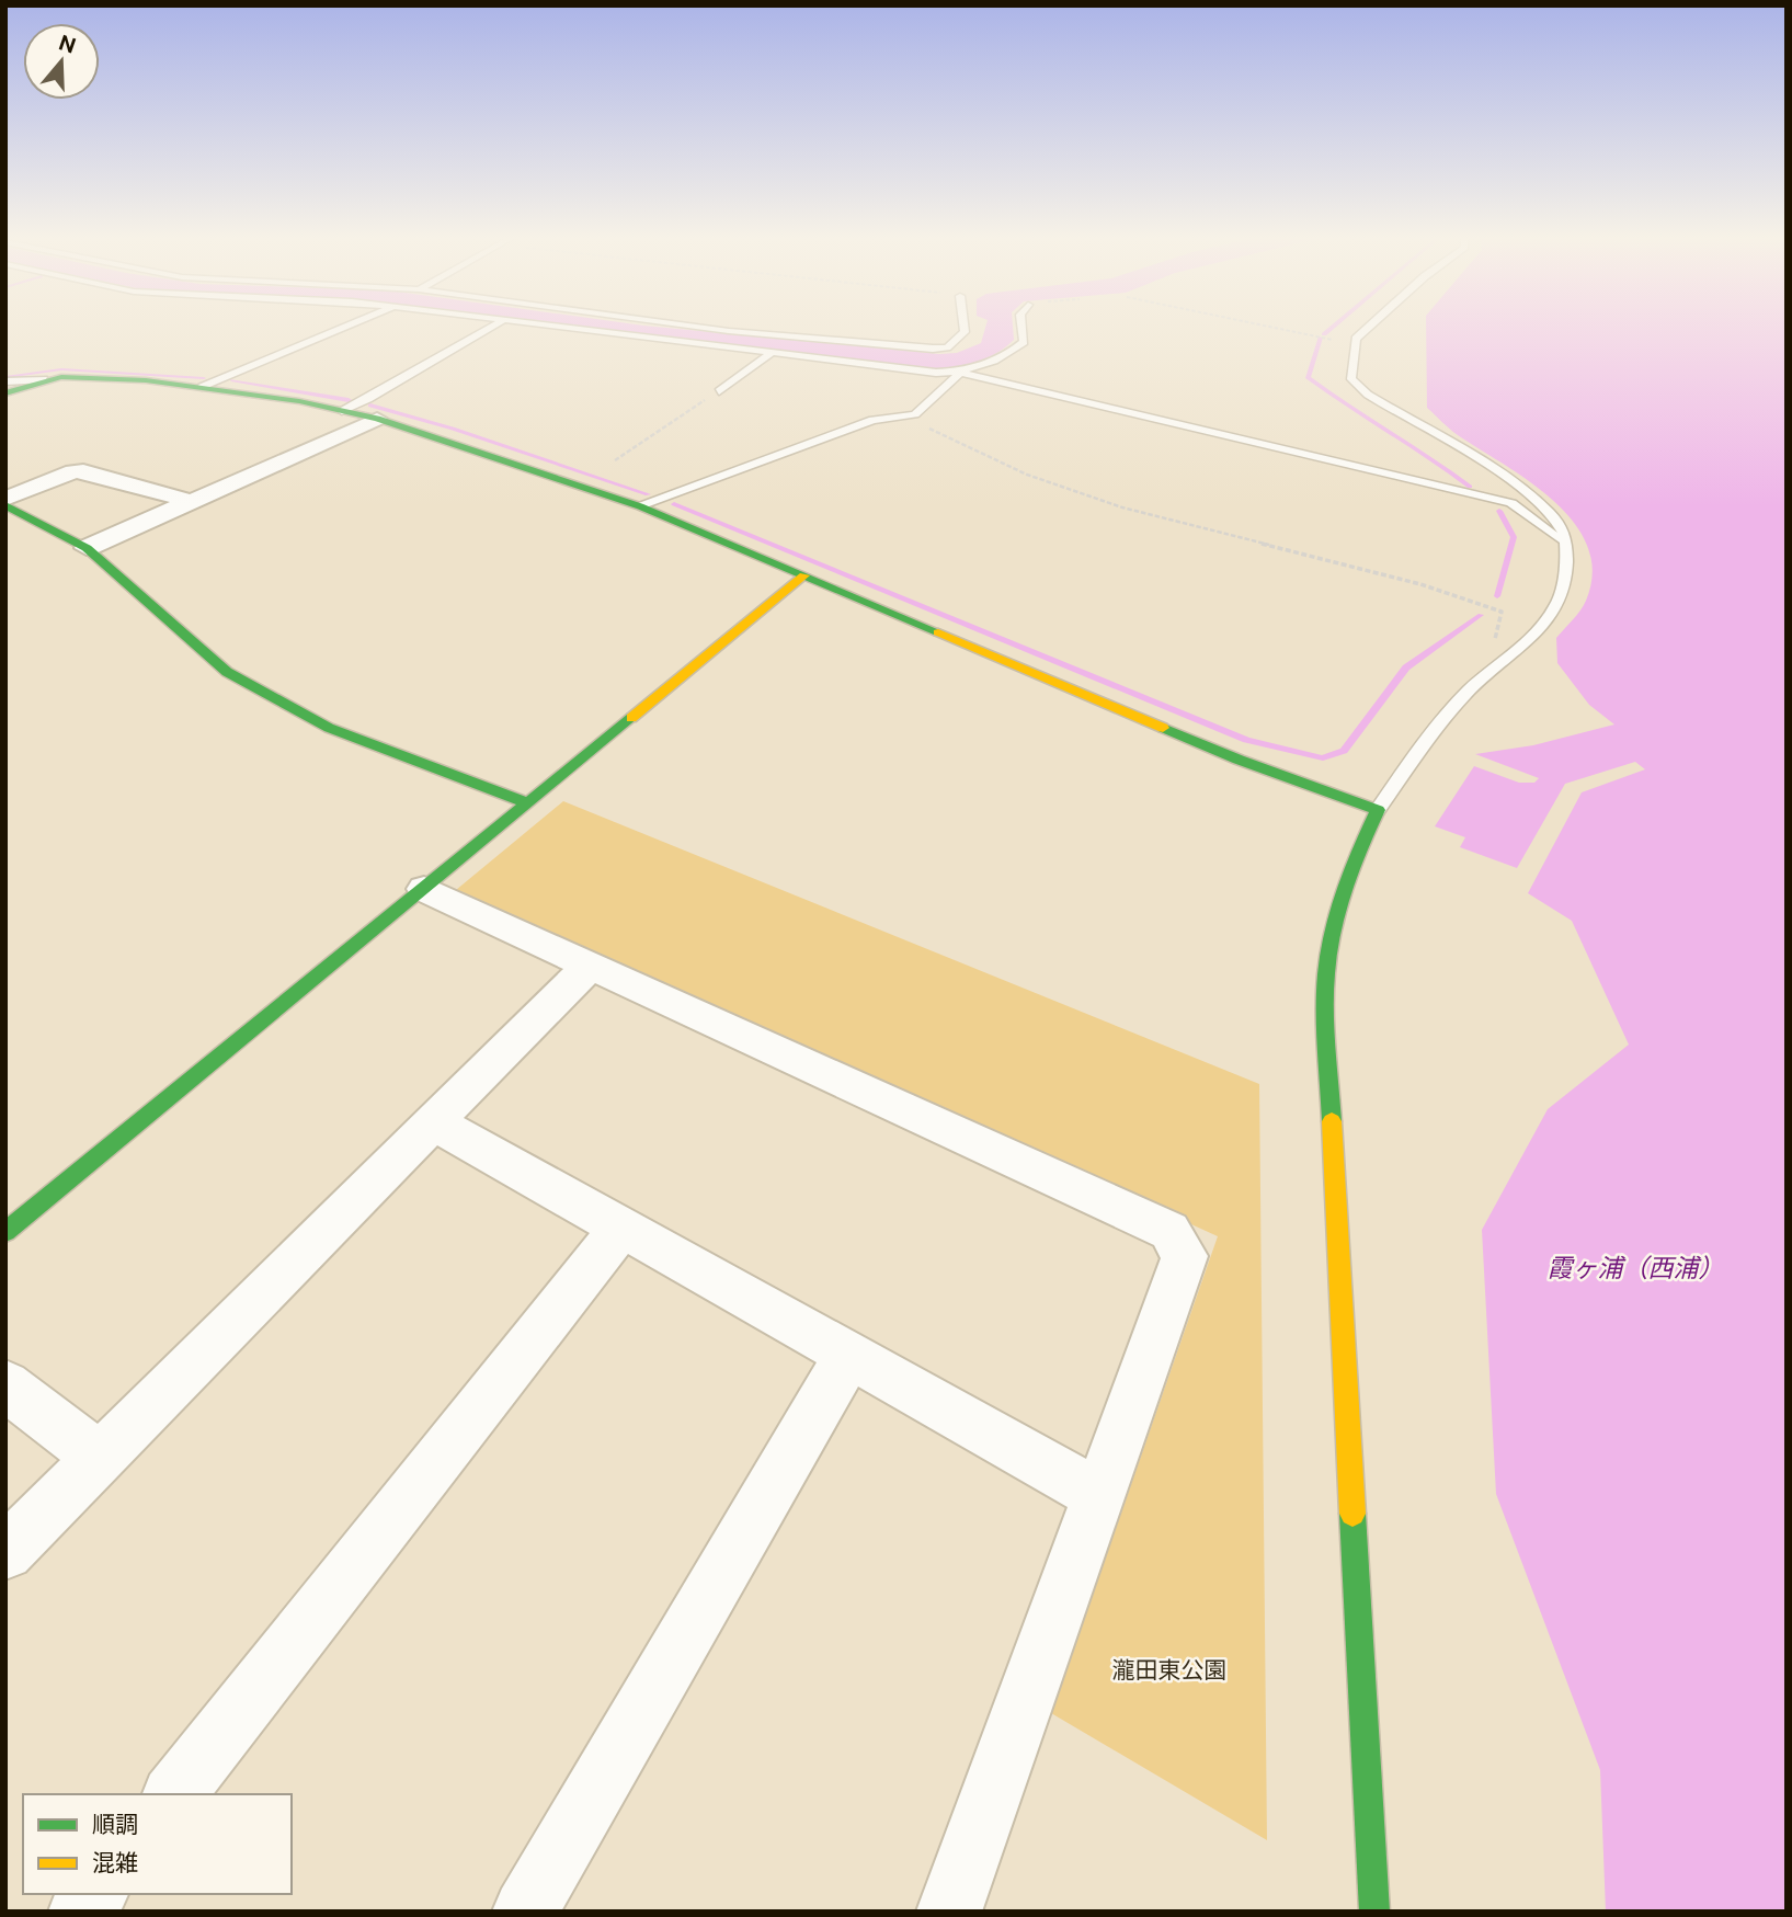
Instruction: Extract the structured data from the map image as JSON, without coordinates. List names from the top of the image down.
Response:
{
  "water": ["霞ヶ浦（西浦）"],
  "parks": ["瀧田東公園"],
  "legend": ["順調", "混雑"],
  "north": "top"
}
